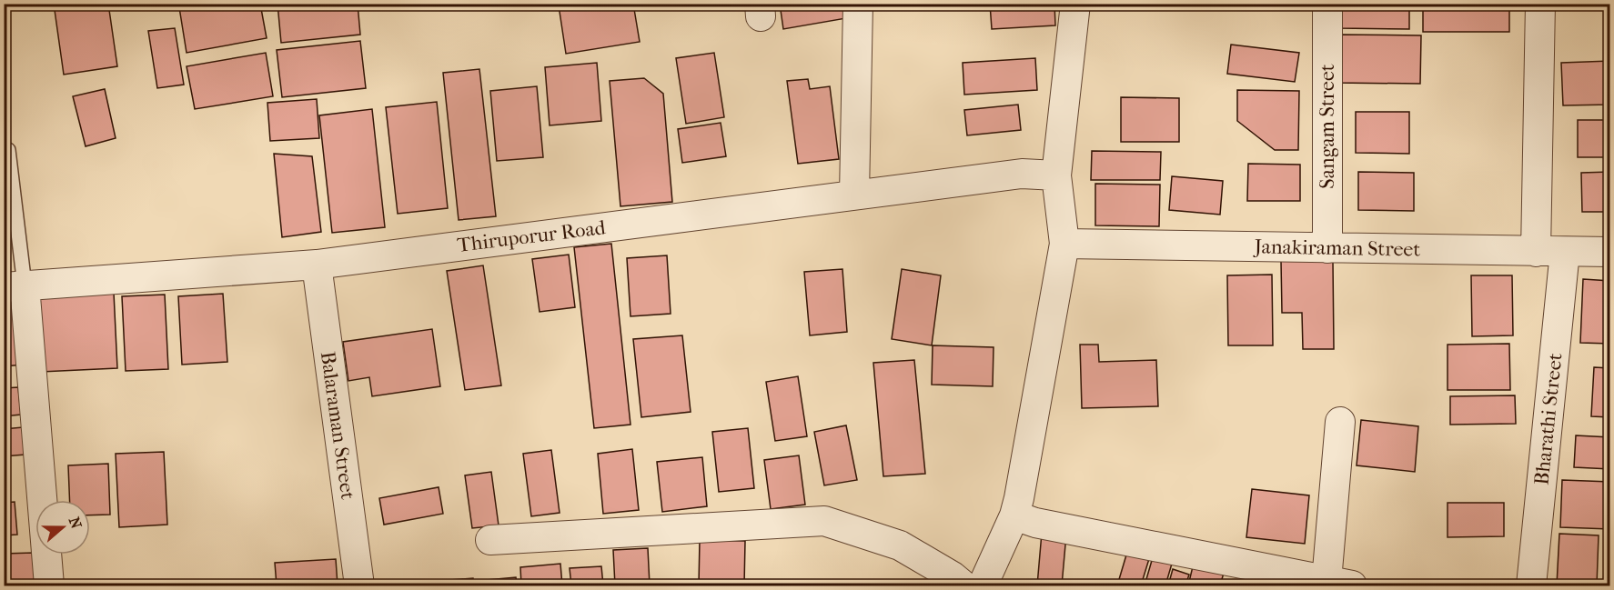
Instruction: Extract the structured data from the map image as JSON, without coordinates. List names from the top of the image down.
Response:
{
  "streets": {
    "street": [
      "Sangam Street",
      "Thiruporur Road",
      "Janakiraman Street",
      "Bharathi Street",
      "Balaraman Street"
    ]
  },
  "crossings": [
    ["Sangam Street", "Janakiraman Street"],
    ["Thiruporur Road", "Balaraman Street"],
    ["Janakiraman Street", "Bharathi Street"]
  ],
  "north": "right"
}
